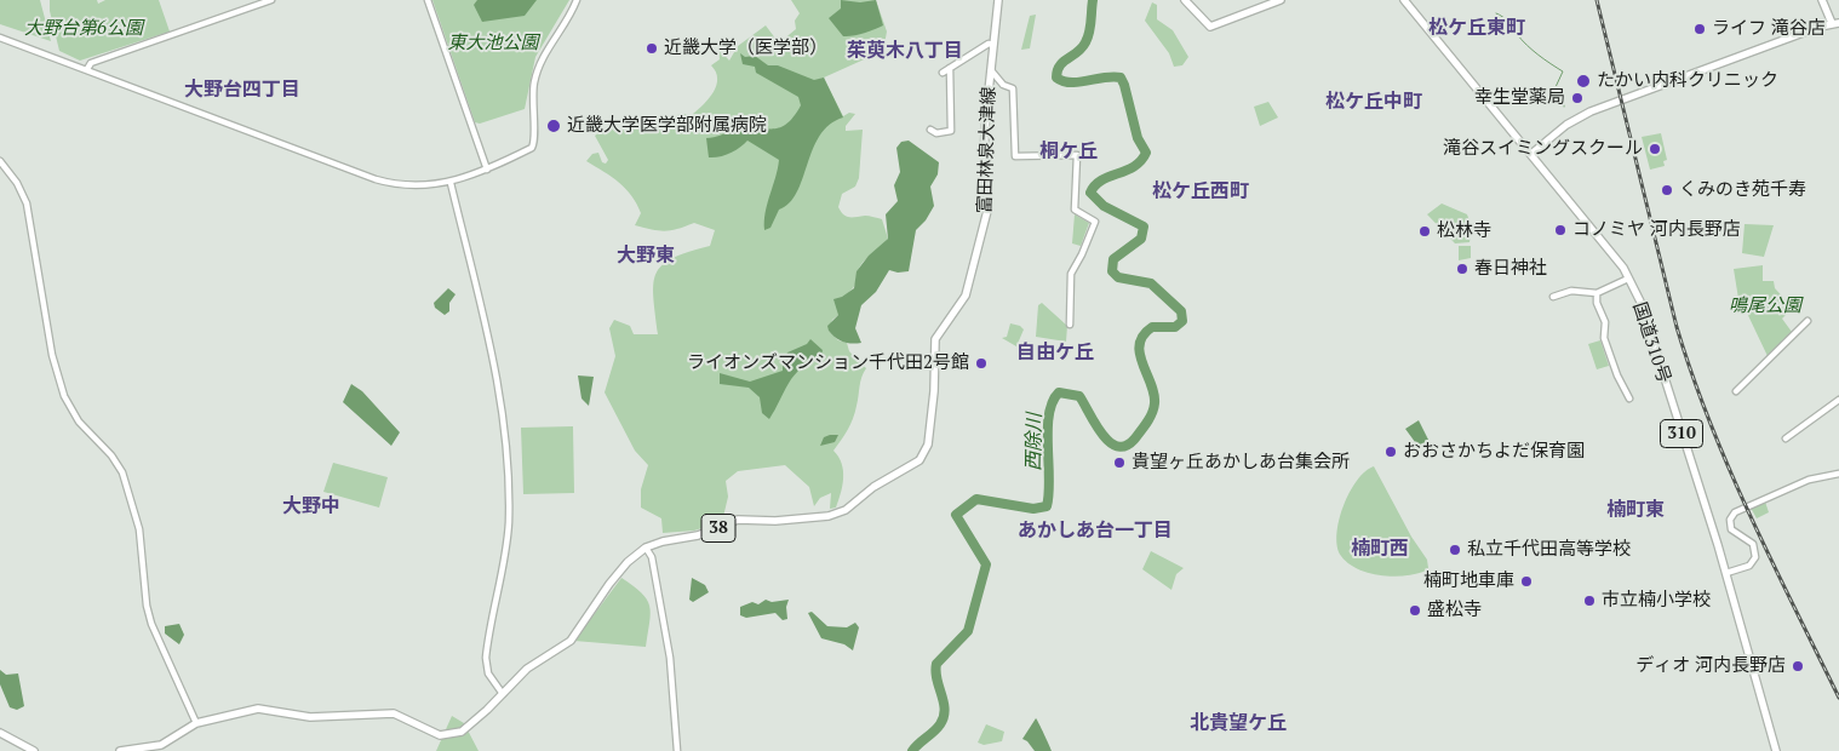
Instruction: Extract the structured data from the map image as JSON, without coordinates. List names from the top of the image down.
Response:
{
  "streets": {
    "main road": [
      "富田林泉大津線",
      "国道310号",
      "310",
      "38"
    ]
  },
  "districts": [
    "松ケ丘東町",
    "茱萸木八丁目",
    "大野台四丁目",
    "松ケ丘中町",
    "桐ケ丘",
    "松ケ丘西町",
    "大野東",
    "自由ケ丘",
    "大野中",
    "楠町東",
    "あかしあ台一丁目",
    "楠町西",
    "北貴望ケ丘"
  ],
  "water": ["西除川"],
  "parks": ["大野台第6公園", "東大池公園", "鳴尾公園"],
  "places": [
    "ライフ 滝谷店",
    "近畿大学（医学部）",
    "たかい内科クリニック",
    "幸生堂薬局",
    "近畿大学医学部附属病院",
    "滝谷スイミングスクール",
    "くみのき苑千寿",
    "コノミヤ 河内長野店",
    "松林寺",
    "春日神社",
    "ライオンズマンション千代田2号館",
    "おおさかちよだ保育園",
    "貴望ヶ丘あかしあ台集会所",
    "私立千代田高等学校",
    "楠町地車庫",
    "市立楠小学校",
    "盛松寺",
    "ディオ 河内長野店"
  ]
}
